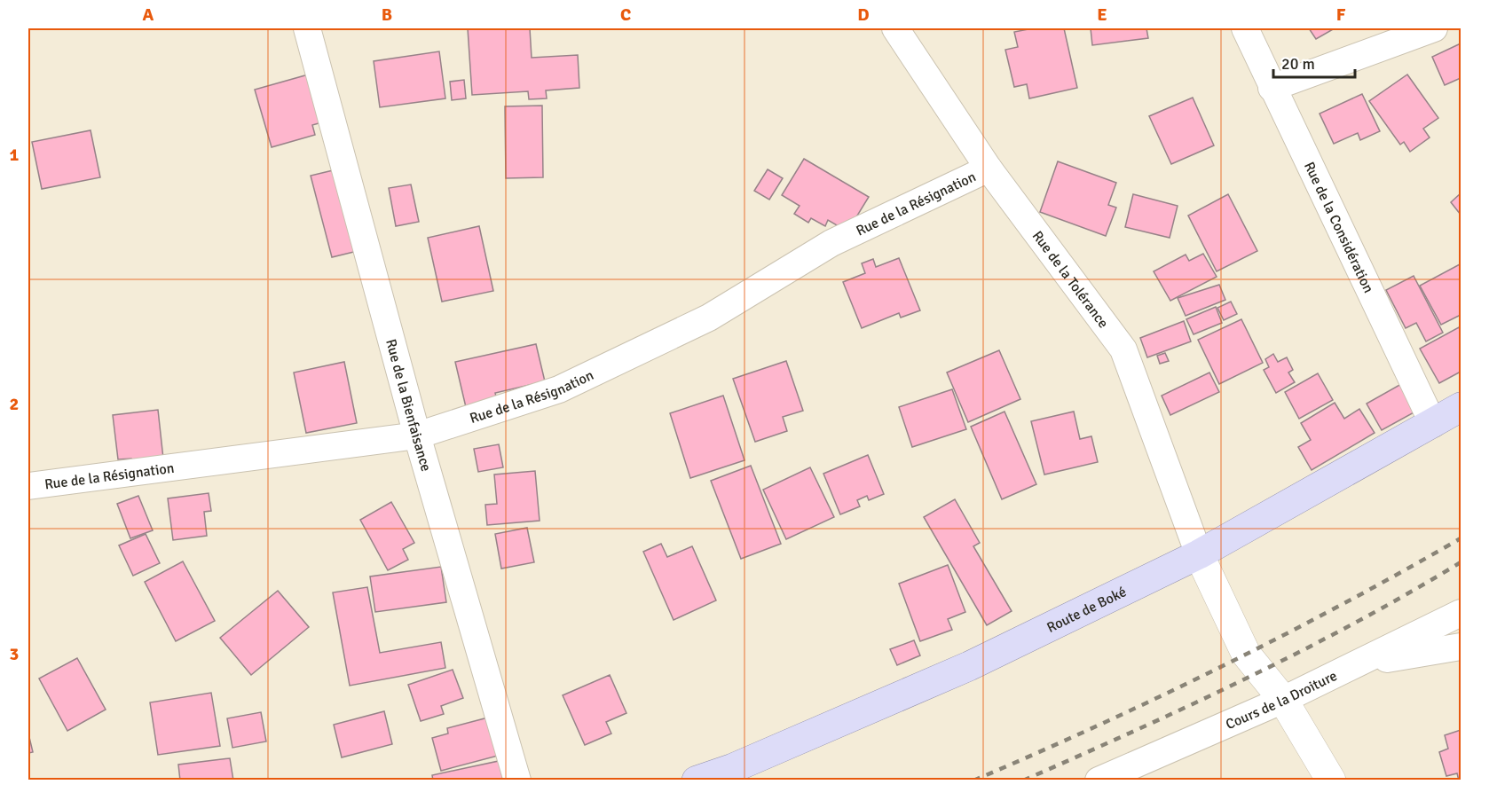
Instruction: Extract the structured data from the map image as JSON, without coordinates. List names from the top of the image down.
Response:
{
  "streets": {
    "main road": ["Route de Boké"],
    "street": [
      "Rue de la Résignation",
      "Rue de la Considération",
      "Rue de la Tolérance",
      "Rue de la Bienfaisance",
      "Cours de la Droiture"
    ]
  },
  "crossings": [
    ["Rue de la Résignation", "Rue de la Tolérance"],
    ["Rue de la Résignation", "Rue de la Bienfaisance"],
    ["Rue de la Considération", "Route de Boké"],
    ["Rue de la Tolérance", "Route de Boké"]
  ],
  "scale_bar": "20 m",
  "grid": {
    "columns": [
      "A",
      "B",
      "C",
      "D",
      "E",
      "F"
    ],
    "rows": ["1", "2", "3"]
  }
}
